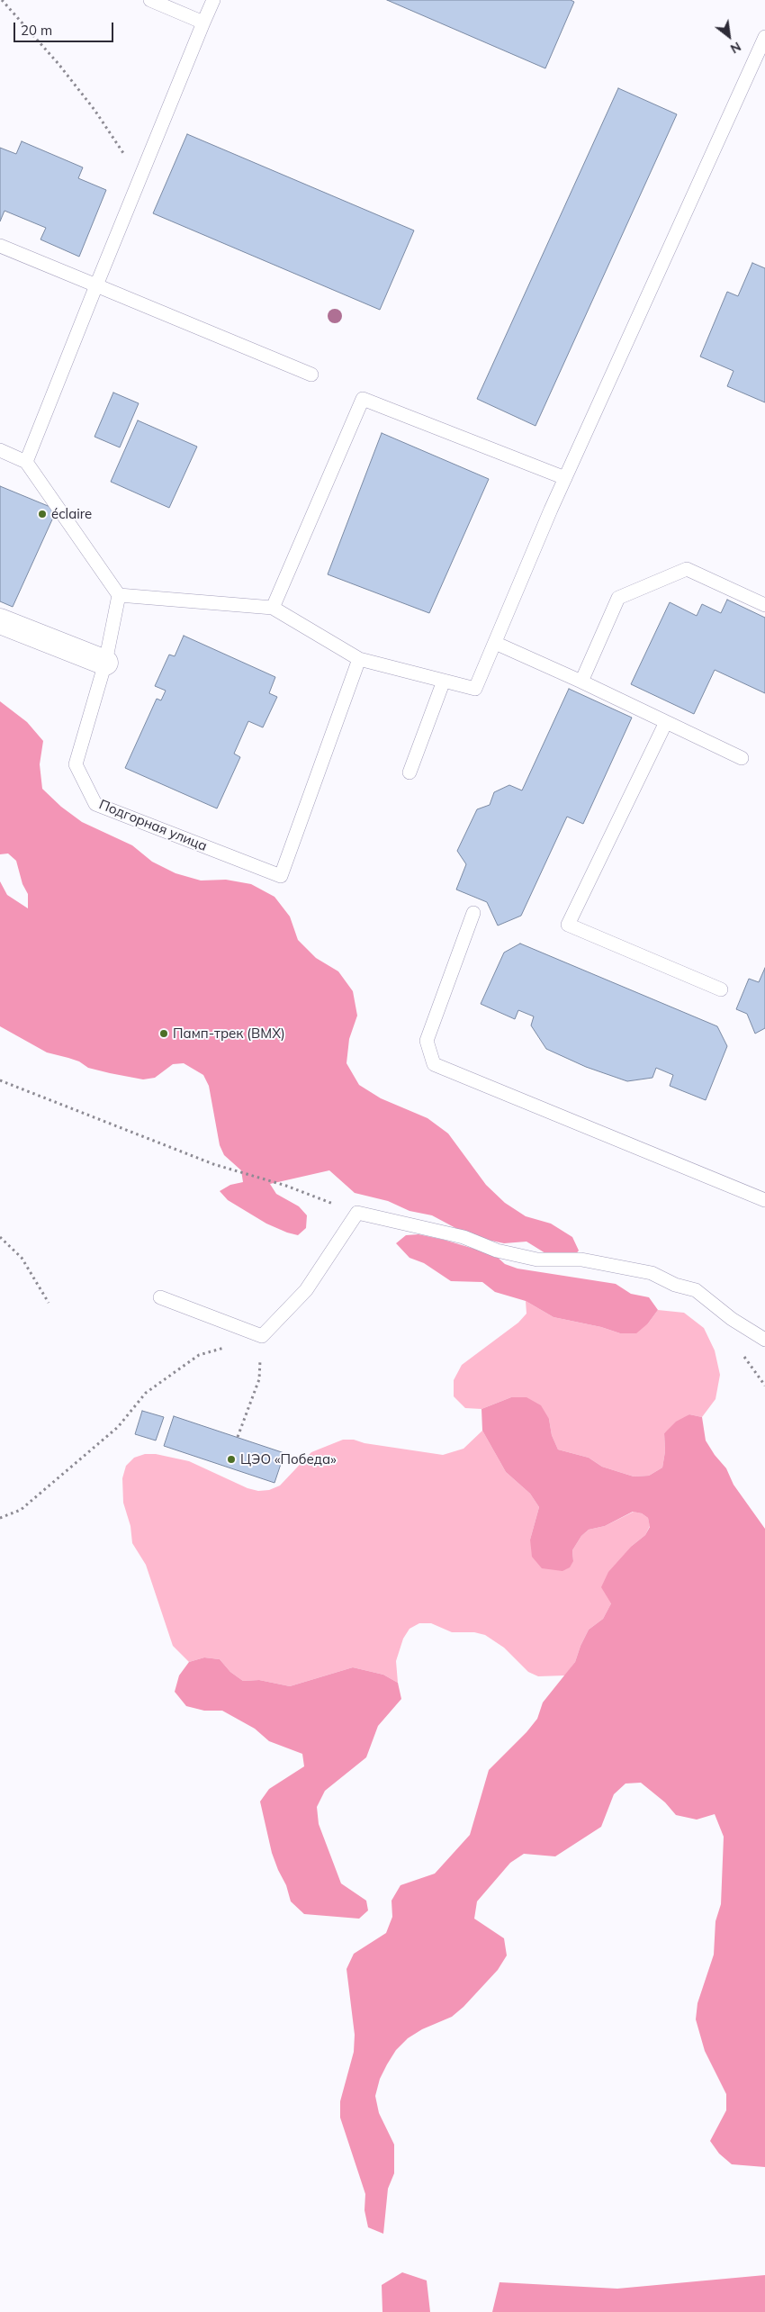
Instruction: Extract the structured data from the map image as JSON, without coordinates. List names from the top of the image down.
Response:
{
  "streets": {
    "lane": ["Подгорная улица"]
  },
  "places": ["éclaire", "Памп-трек (BMX)", "ЦЭО «Победа»"],
  "scale_bar": "20 m",
  "north": "bottom right"
}
